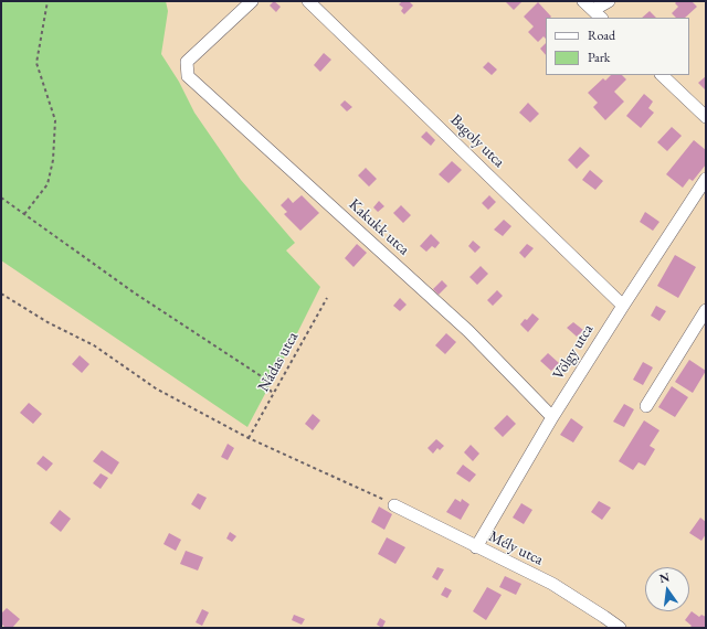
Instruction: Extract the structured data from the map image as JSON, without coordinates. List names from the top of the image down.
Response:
{
  "streets": {
    "street": [
      "Bagoly utca",
      "Kakukk utca",
      "Völgy utca",
      "Mély utca"
    ],
    "path": ["Nádas utca"]
  },
  "crossings": [
    ["Bagoly utca", "Völgy utca"],
    ["Kakukk utca", "Völgy utca"],
    ["Völgy utca", "Mély utca"]
  ],
  "legend": ["Road", "Park"],
  "north": "top"
}
